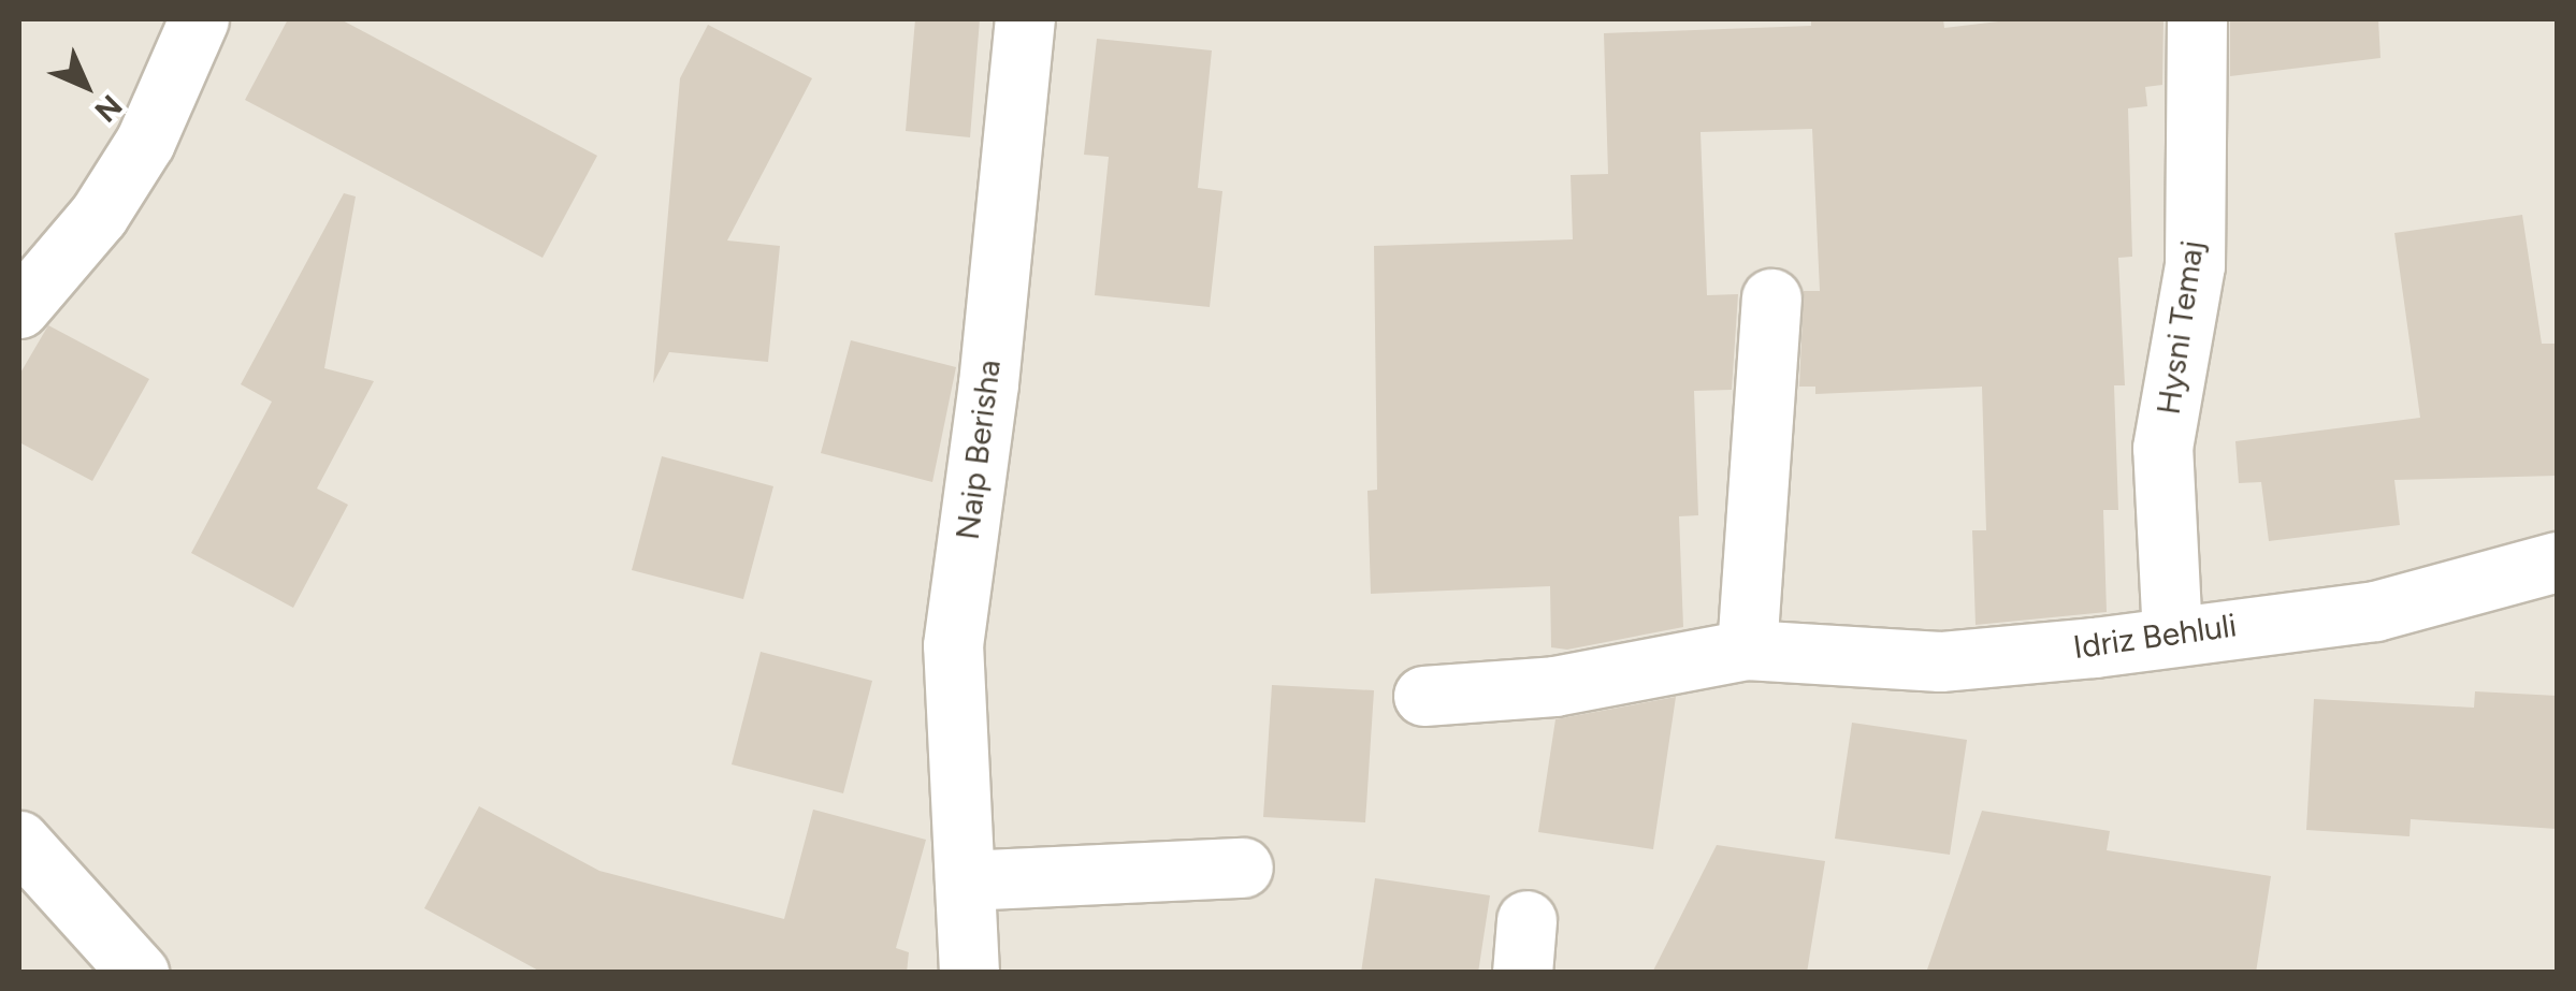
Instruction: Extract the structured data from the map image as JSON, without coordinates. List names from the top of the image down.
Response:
{
  "streets": {
    "street": ["Hysni Temaj", "Naip Berisha", "Idriz Behluli"]
  },
  "crossings": [
    ["Hysni Temaj", "Idriz Behluli"]
  ],
  "north": "bottom right"
}
